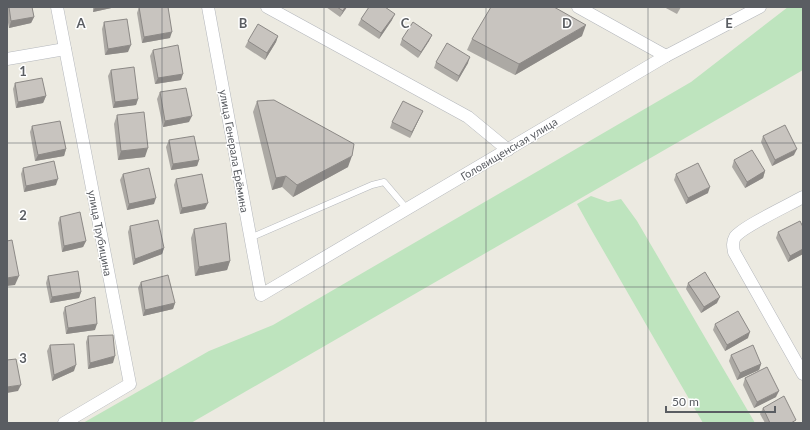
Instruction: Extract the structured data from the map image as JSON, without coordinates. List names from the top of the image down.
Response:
{
  "streets": {
    "street": ["Головищенская улица", "улица Генерала Ерёмина", "улица Трубицина"]
  },
  "crossings": [
    ["Головищенская улица", "улица Генерала Ерёмина"]
  ],
  "scale_bar": "50 m",
  "grid": {
    "columns": [
      "A",
      "B",
      "C",
      "D",
      "E"
    ],
    "rows": ["1", "2", "3"]
  }
}
